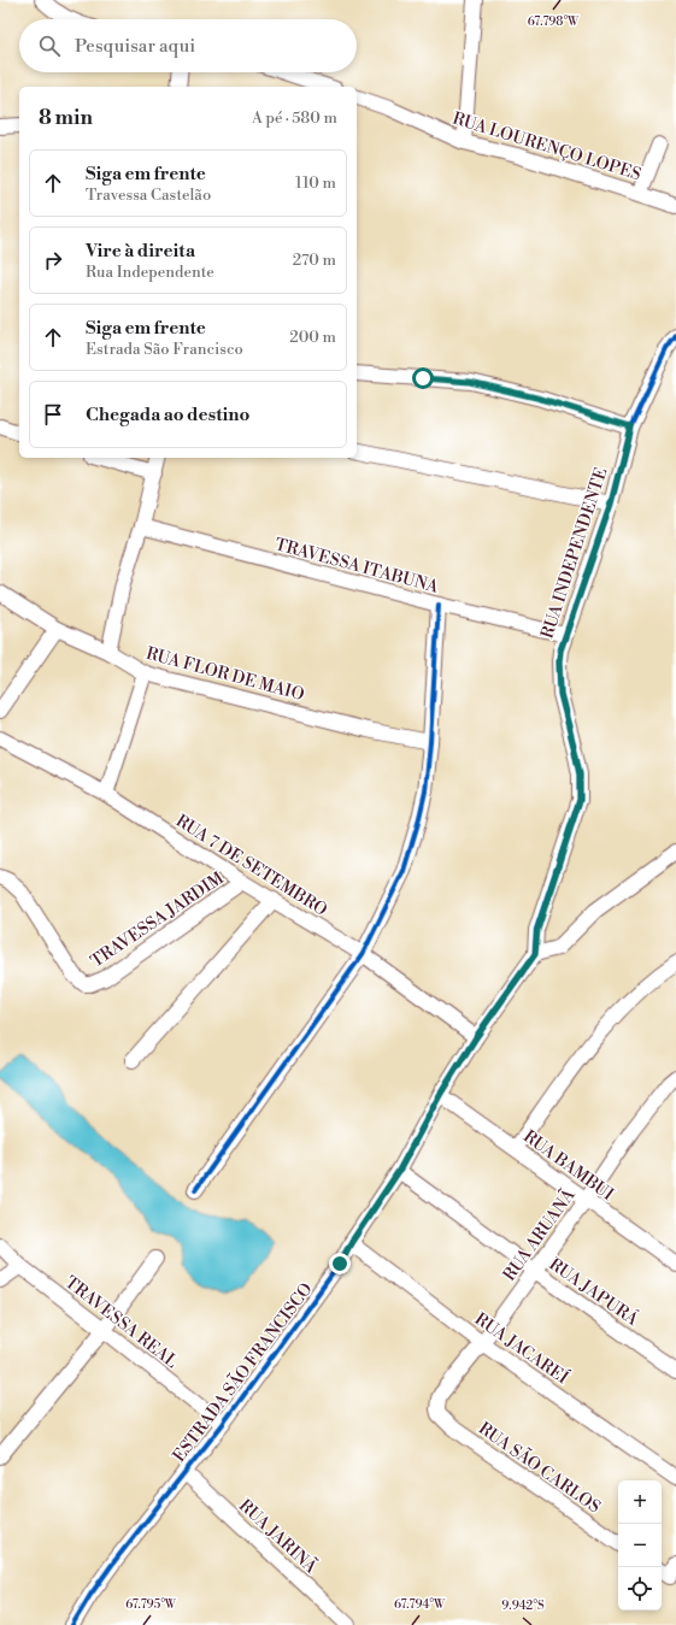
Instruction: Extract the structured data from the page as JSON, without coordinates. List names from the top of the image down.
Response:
{
  "streets": {
    "street": [
      "RUA LOURENÇO LOPES",
      "RUA INDEPENDENTE",
      "TRAVESSA ITABUNA",
      "RUA FLOR DE MAIO",
      "RUA 7 DE SETEMBRO",
      "TRAVESSA JARDIM",
      "RUA BAMBUI",
      "RUA ARUANÃ",
      "RUA JAPURÁ",
      "TRAVESSA REAL",
      "RUA JACAREÍ",
      "ESTRADA SÃO FRANCISCO",
      "RUA SÃO CARLOS",
      "RUA JARINÃ"
    ]
  },
  "crossings": [
    ["RUA INDEPENDENTE", "TRAVESSA ITABUNA"],
    ["RUA INDEPENDENTE", "ESTRADA SÃO FRANCISCO"],
    ["RUA 7 DE SETEMBRO", "TRAVESSA JARDIM"],
    ["RUA 7 DE SETEMBRO", "ESTRADA SÃO FRANCISCO"],
    ["RUA BAMBUI", "RUA ARUANÃ"],
    ["RUA BAMBUI", "ESTRADA SÃO FRANCISCO"],
    ["RUA ARUANÃ", "RUA JAPURÁ"],
    ["RUA ARUANÃ", "RUA JACAREÍ"],
    ["RUA ARUANÃ", "RUA SÃO CARLOS"],
    ["RUA JAPURÁ", "ESTRADA SÃO FRANCISCO"],
    ["TRAVESSA REAL", "ESTRADA SÃO FRANCISCO"],
    ["RUA JACAREÍ", "ESTRADA SÃO FRANCISCO"],
    ["ESTRADA SÃO FRANCISCO", "RUA JARINÃ"]
  ],
  "page": {
    "search": "Pesquisar aqui",
    "heading": ["8 min", "A pé · 580 m"],
    "list": [
      ["Siga em frente", "Travessa Castelão", "110 m"],
      ["Vire à direita", "Rua Independente", "270 m"],
      ["Siga em frente", "Estrada São Francisco", "200 m"],
      "Chegada ao destino"
    ],
    "map_buttons": ["+", "−"]
  },
  "coordinates": [
    "67.798°W",
    "67.795°W",
    "67.794°W",
    "9.942°S"
  ]
}
